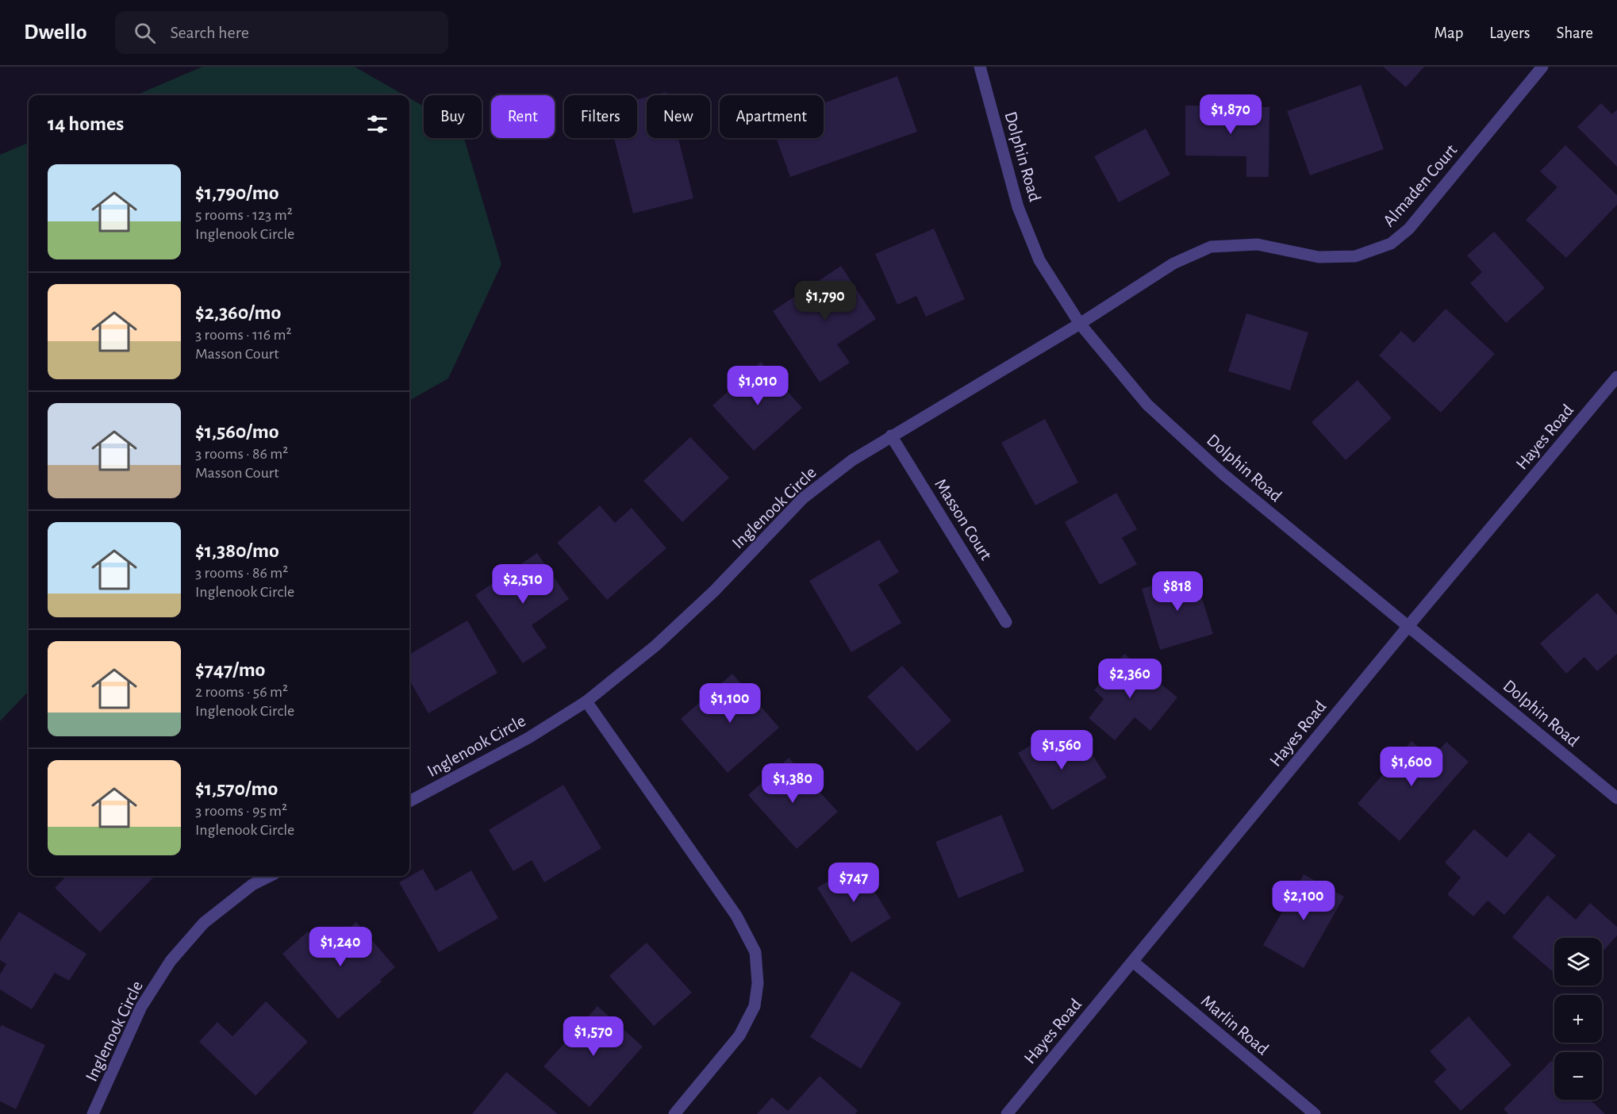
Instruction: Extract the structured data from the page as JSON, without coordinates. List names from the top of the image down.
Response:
{
  "streets": {
    "street": [
      "Dolphin Road",
      "Almaden Court",
      "Hayes Road",
      "Inglenook Circle",
      "Masson Court",
      "Marlin Road"
    ]
  },
  "crossings": [
    ["Dolphin Road", "Almaden Court"],
    ["Dolphin Road", "Hayes Road"],
    ["Dolphin Road", "Inglenook Circle"],
    ["Almaden Court", "Inglenook Circle"],
    ["Hayes Road", "Marlin Road"],
    ["Inglenook Circle", "Masson Court"]
  ],
  "page": {
    "header": "Dwello",
    "search": "Search here",
    "nav": ["Map", "Layers", "Share"],
    "price": [
      "$1,870",
      "$1,790",
      "$1,010",
      "$2,510",
      "$818",
      "$2,360",
      "$1,100",
      "$1,560",
      "$1,600",
      "$1,380",
      "$747",
      "$2,100",
      "$1,240",
      "$1,570"
    ],
    "chip": [
      "Buy",
      "Rent",
      "Filters",
      "New",
      "Apartment"
    ],
    "heading": "14 homes",
    "list": [
      {
        "name": "$1,790/mo",
        "note": "5 rooms · 123 m² · Inglenook Circle"
      },
      {
        "name": "$2,360/mo",
        "note": "3 rooms · 116 m² · Masson Court"
      },
      {
        "name": "$1,560/mo",
        "note": "3 rooms · 86 m² · Masson Court"
      },
      {
        "name": "$1,380/mo",
        "note": "3 rooms · 86 m² · Inglenook Circle"
      },
      {
        "name": "$747/mo",
        "note": "2 rooms · 56 m² · Inglenook Circle"
      },
      {
        "name": "$1,570/mo",
        "note": "3 rooms · 95 m² · Inglenook Circle"
      }
    ],
    "map_buttons": ["+", "−"]
  }
}
